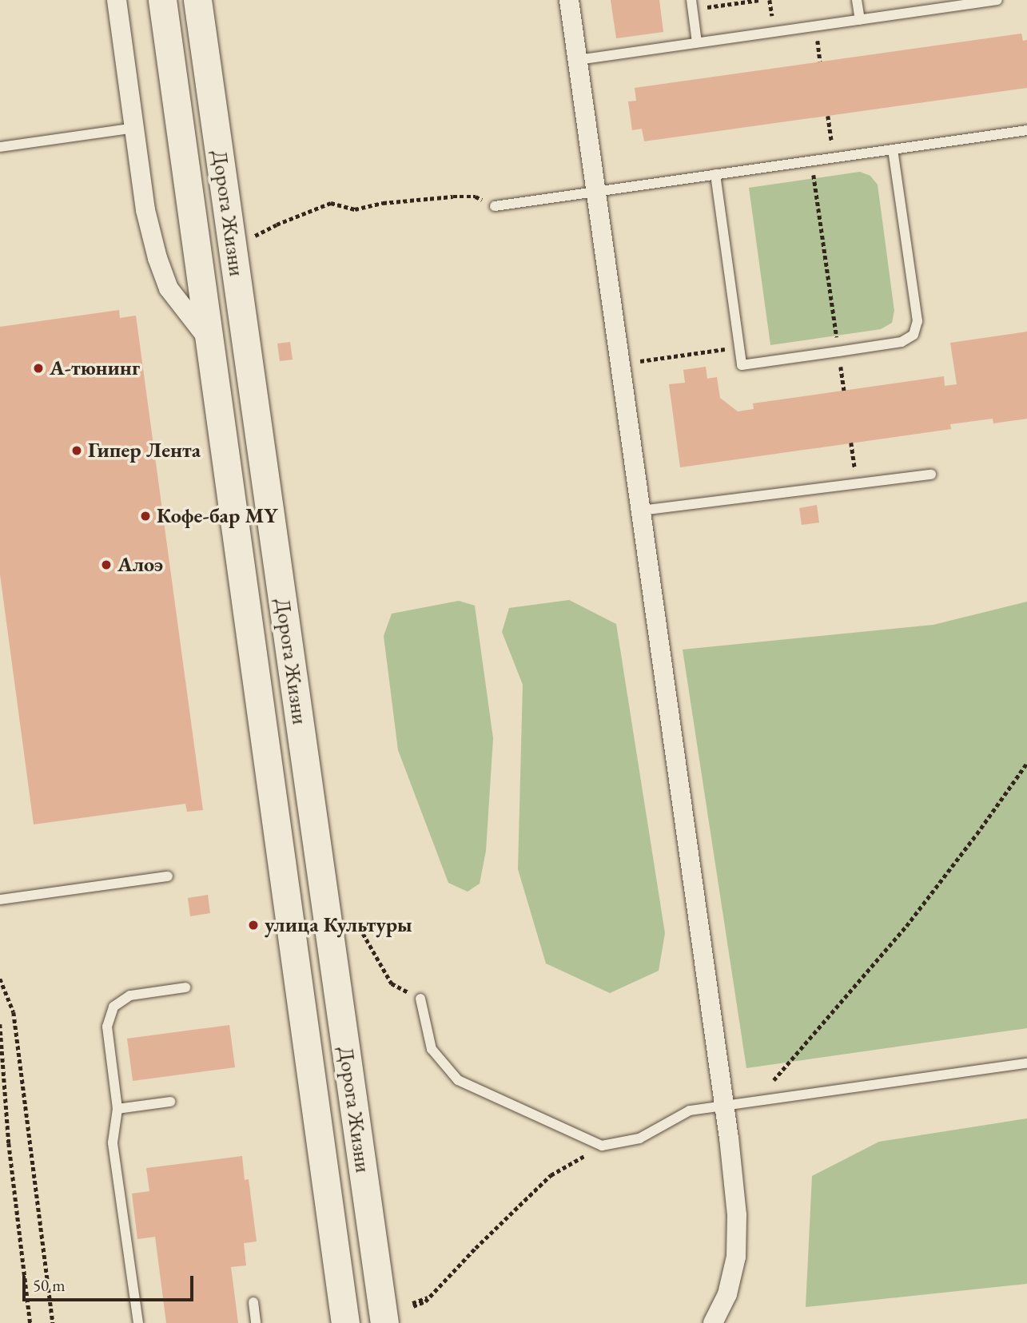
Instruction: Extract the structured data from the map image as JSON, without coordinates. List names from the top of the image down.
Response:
{
  "streets": {
    "main road": ["Дорога Жизни"]
  },
  "places": [
    "А-тюнинг",
    "Гипер Лента",
    "Кофе-бар MY",
    "Алоэ",
    "улица Культуры"
  ],
  "scale_bar": "50 m"
}
